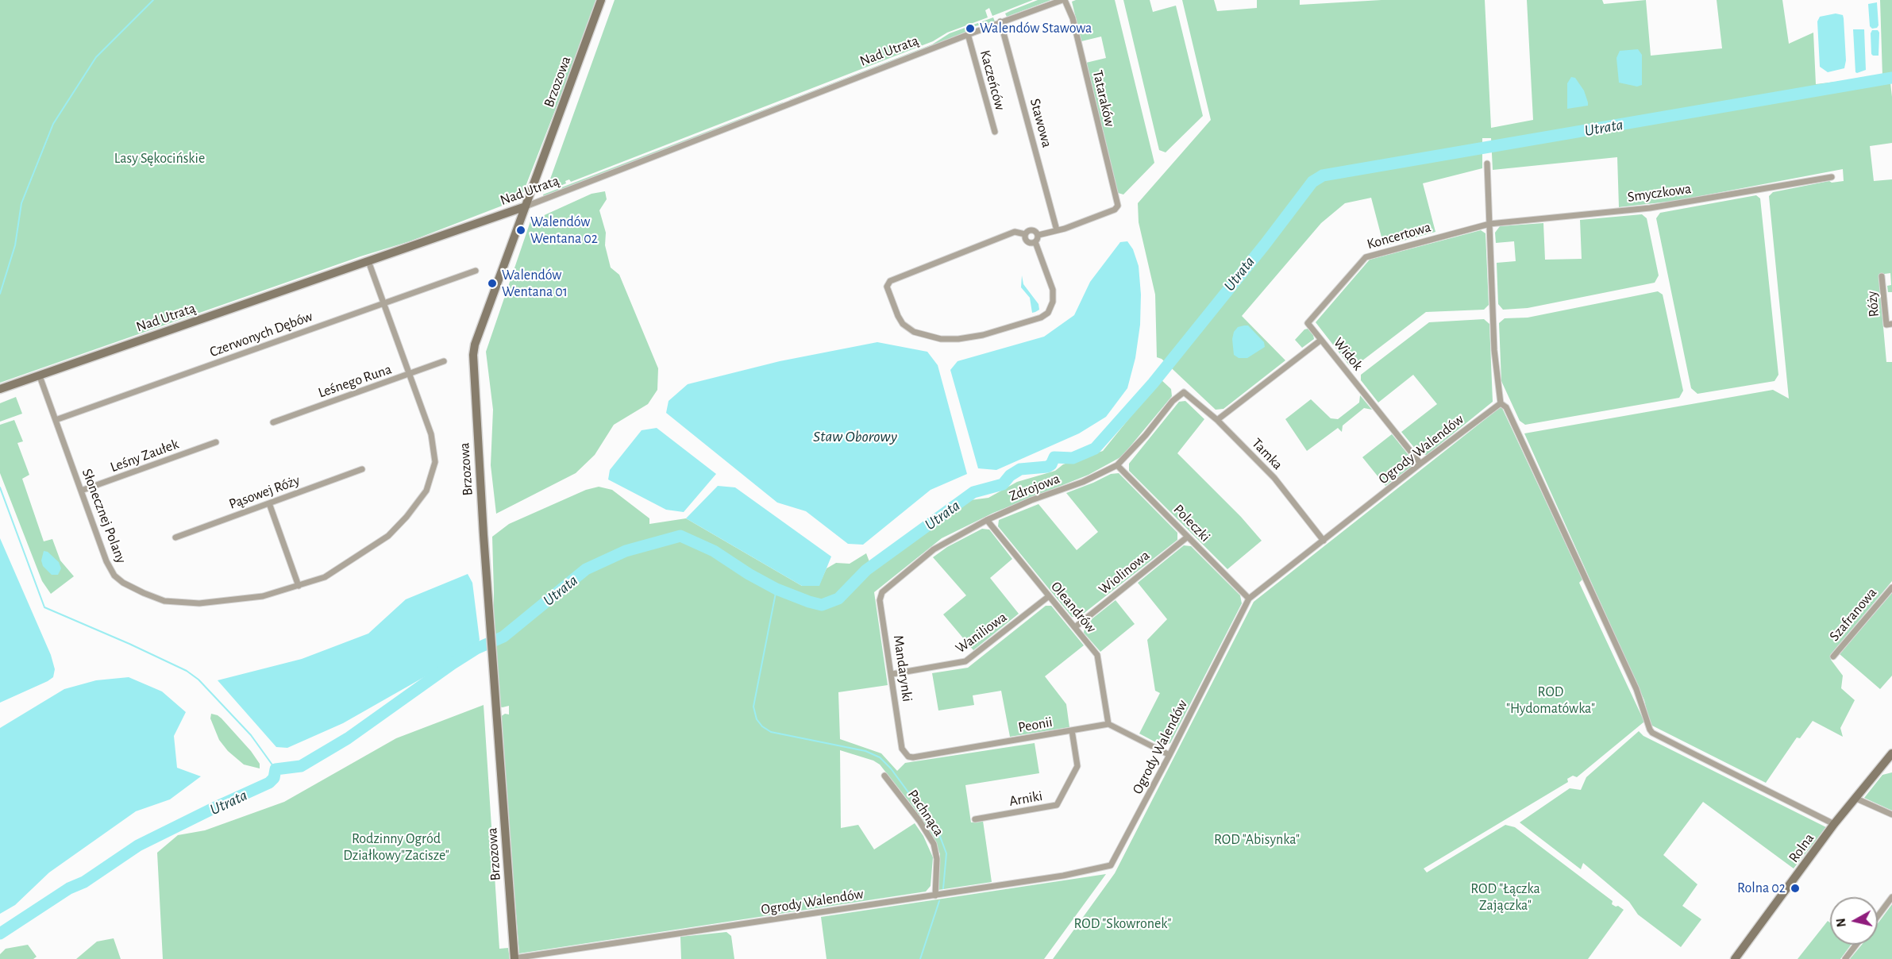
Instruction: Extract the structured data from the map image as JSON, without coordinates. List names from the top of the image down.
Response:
{
  "streets": {
    "street": [
      "Nad Utratą",
      "Kaczeńców",
      "Brzozowa",
      "Tataraków",
      "Stawowa",
      "Smyczkowa",
      "Koncertowa",
      "Róży",
      "Czerwonych Dębów",
      "Widok",
      "Leśnego Runa",
      "Ogrody Walendów",
      "Tamka",
      "Leśny Zaułek",
      "Zdrojowa",
      "Pąsowej Róży",
      "Słonecznej Polany",
      "Poleczki",
      "Wiolinowa",
      "Oleandrów",
      "Szafranowa",
      "Waniliowa",
      "Mandarynki",
      "Peonii",
      "Arniki",
      "Pachnąca",
      "Rolna"
    ]
  },
  "crossings": [
    ["Nad Utratą", "Kaczeńców"],
    ["Nad Utratą", "Brzozowa"],
    ["Nad Utratą", "Tataraków"],
    ["Nad Utratą", "Stawowa"],
    ["Nad Utratą", "Słonecznej Polany"],
    ["Brzozowa", "Ogrody Walendów"],
    ["Tataraków", "Stawowa"],
    ["Smyczkowa", "Koncertowa"],
    ["Koncertowa", "Widok"],
    ["Czerwonych Dębów", "Słonecznej Polany"],
    ["Widok", "Ogrody Walendów"],
    ["Widok", "Tamka"],
    ["Leśnego Runa", "Słonecznej Polany"],
    ["Ogrody Walendów", "Tamka"],
    ["Ogrody Walendów", "Poleczki"],
    ["Ogrody Walendów", "Pachnąca"],
    ["Tamka", "Zdrojowa"],
    ["Leśny Zaułek", "Słonecznej Polany"],
    ["Zdrojowa", "Poleczki"],
    ["Zdrojowa", "Oleandrów"],
    ["Zdrojowa", "Mandarynki"],
    ["Poleczki", "Wiolinowa"],
    ["Wiolinowa", "Oleandrów"],
    ["Oleandrów", "Waniliowa"],
    ["Oleandrów", "Peonii"],
    ["Waniliowa", "Mandarynki"],
    ["Mandarynki", "Peonii"],
    ["Peonii", "Arniki"]
  ],
  "water": ["Utrata", "Staw Oborowy"],
  "parks": [
    "Lasy Sękocińskie",
    "ROD \"Hydomatówka\"",
    "Rodzinny Ogród Działkowy\"Zacisze\"",
    "ROD \"Abisynka\"",
    "ROD \"Łączka Zajączka\"",
    "ROD \"Skowronek\""
  ],
  "places": [
    "Walendów Stawowa",
    "Walendów Wentana 02",
    "Walendów Wentana 01",
    "Rolna 02"
  ],
  "north": "left"
}
